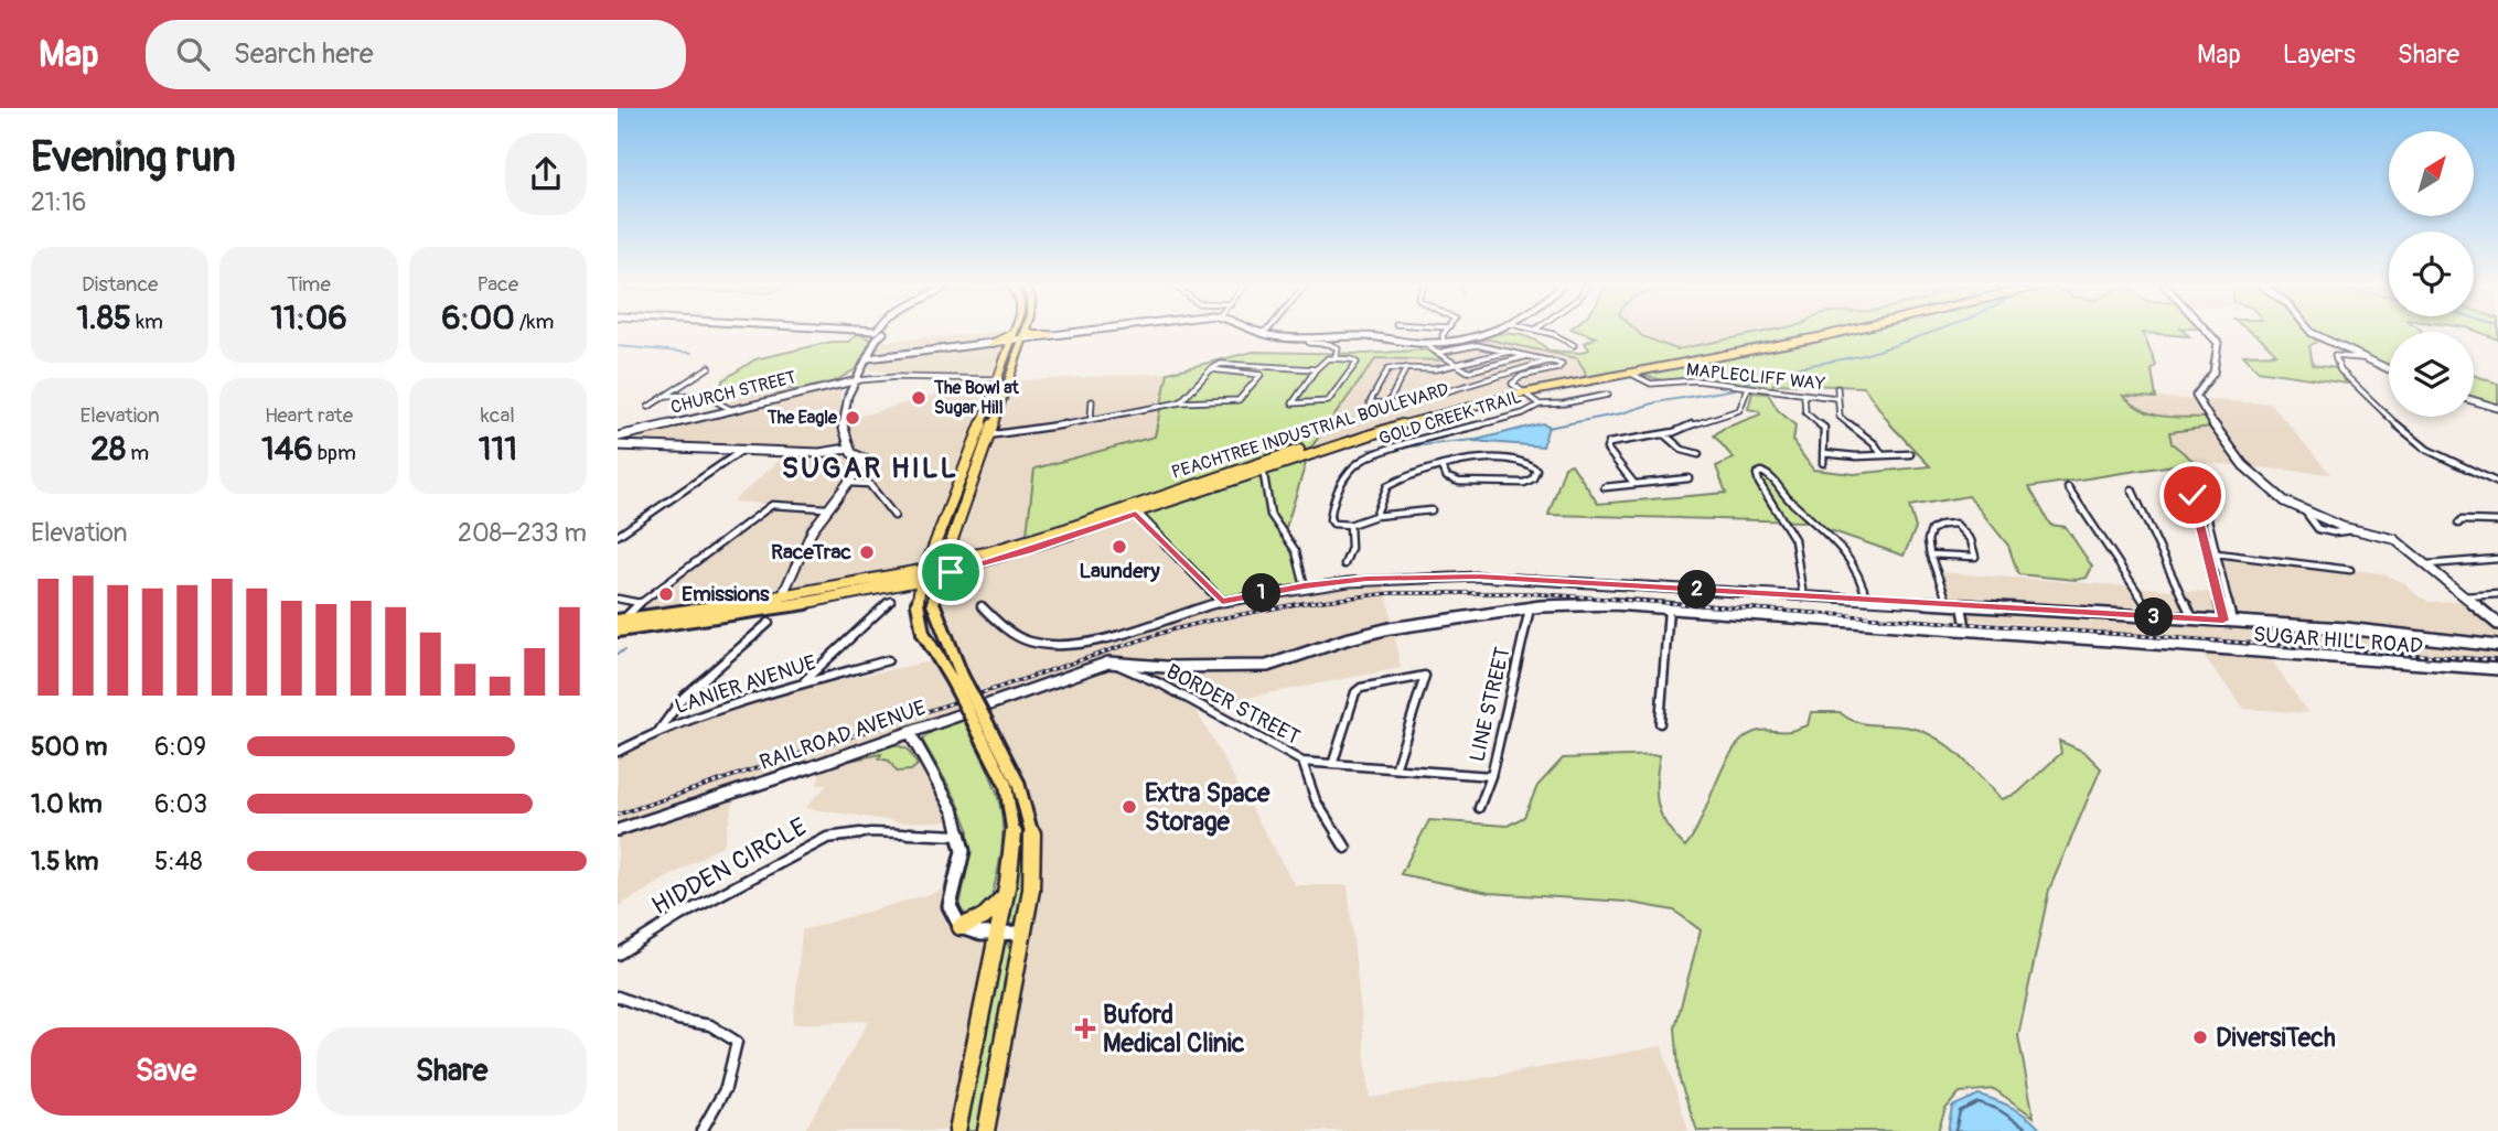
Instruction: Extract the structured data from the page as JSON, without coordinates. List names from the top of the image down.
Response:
{
  "streets": {
    "highway": ["PEACHTREE INDUSTRIAL BOULEVARD"],
    "street": [
      "MAPLECLIFF WAY",
      "CHURCH STREET",
      "GOLD CREEK TRAIL",
      "SUGAR HILL ROAD",
      "LANIER AVENUE",
      "BORDER STREET",
      "LINE STREET",
      "RAILROAD AVENUE",
      "HIDDEN CIRCLE"
    ]
  },
  "crossings": [
    ["MAPLECLIFF WAY", "PEACHTREE INDUSTRIAL BOULEVARD"],
    ["GOLD CREEK TRAIL", "PEACHTREE INDUSTRIAL BOULEVARD"],
    ["SUGAR HILL ROAD", "LINE STREET"],
    ["BORDER STREET", "LINE STREET"],
    ["BORDER STREET", "RAILROAD AVENUE"]
  ],
  "districts": ["SUGAR HILL"],
  "places": {
    "other": [
      "The Bowl at Sugar Hill",
      "The Eagle",
      "Laundery",
      "RaceTrac",
      "Emissions",
      "Extra Space Storage",
      "DiversiTech"
    ],
    "health": ["Buford Medical Clinic"]
  },
  "north": "top right",
  "page": {
    "header": "Map",
    "search": "Search here",
    "nav": ["Map", "Layers", "Share"],
    "heading": ["Evening run", "21:16"],
    "stats": [
      ["Distance", "1.85 km"],
      ["Time", "11:06"],
      ["Pace", "6:00 /km"],
      ["Elevation", "28 m"],
      ["Heart rate", "146 bpm"],
      ["kcal", "111"]
    ],
    "chart": ["Elevation", "208–233 m"],
    "pins": ["2", "1", "3"],
    "list": [
      {
        "name": "500 m",
        "note": "6:09"
      },
      {
        "name": "1.0 km",
        "note": "6:03"
      },
      {
        "name": "1.5 km",
        "note": "5:48"
      }
    ],
    "buttons": ["Save", "Share"]
  }
}
